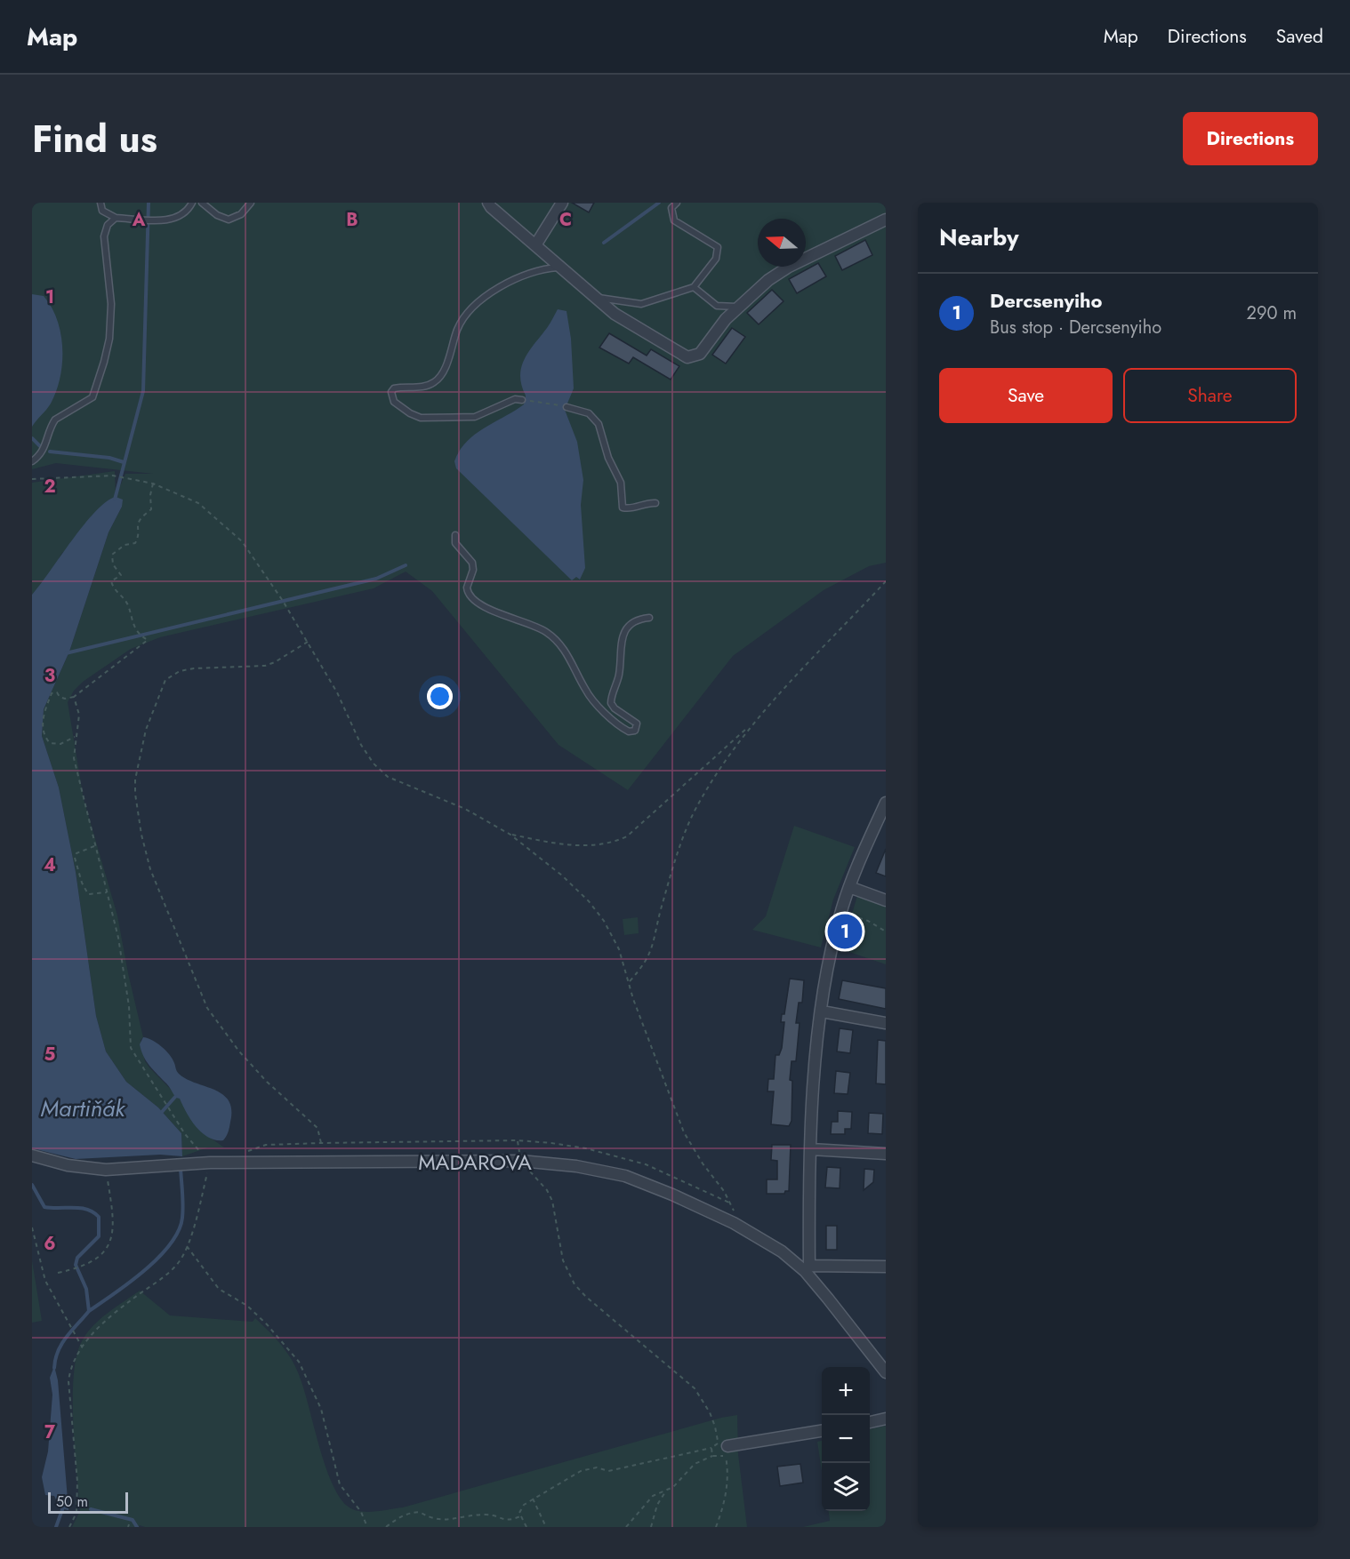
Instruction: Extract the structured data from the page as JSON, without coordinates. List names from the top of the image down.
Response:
{
  "streets": {
    "street": ["MADAROVA"]
  },
  "water": ["Martiňák"],
  "scale_bar": "50 m",
  "north": "left",
  "page": {
    "header": "Map",
    "nav": ["Map", "Directions", "Saved"],
    "title": "Find us",
    "buttons": [
      "Directions",
      ["Save", "Share"]
    ],
    "heading": "Nearby",
    "list": [
      {
        "mark": "1",
        "name": "Dercsenyiho",
        "note": "Bus stop · Dercsenyiho",
        "value": "290 m"
      }
    ],
    "pins": "1",
    "map_buttons": ["+", "−"],
    "scale": "50 m"
  },
  "grid": {
    "columns": ["A", "B", "C"],
    "rows": [
      "1",
      "2",
      "3",
      "4",
      "5",
      "6",
      "7"
    ]
  }
}
